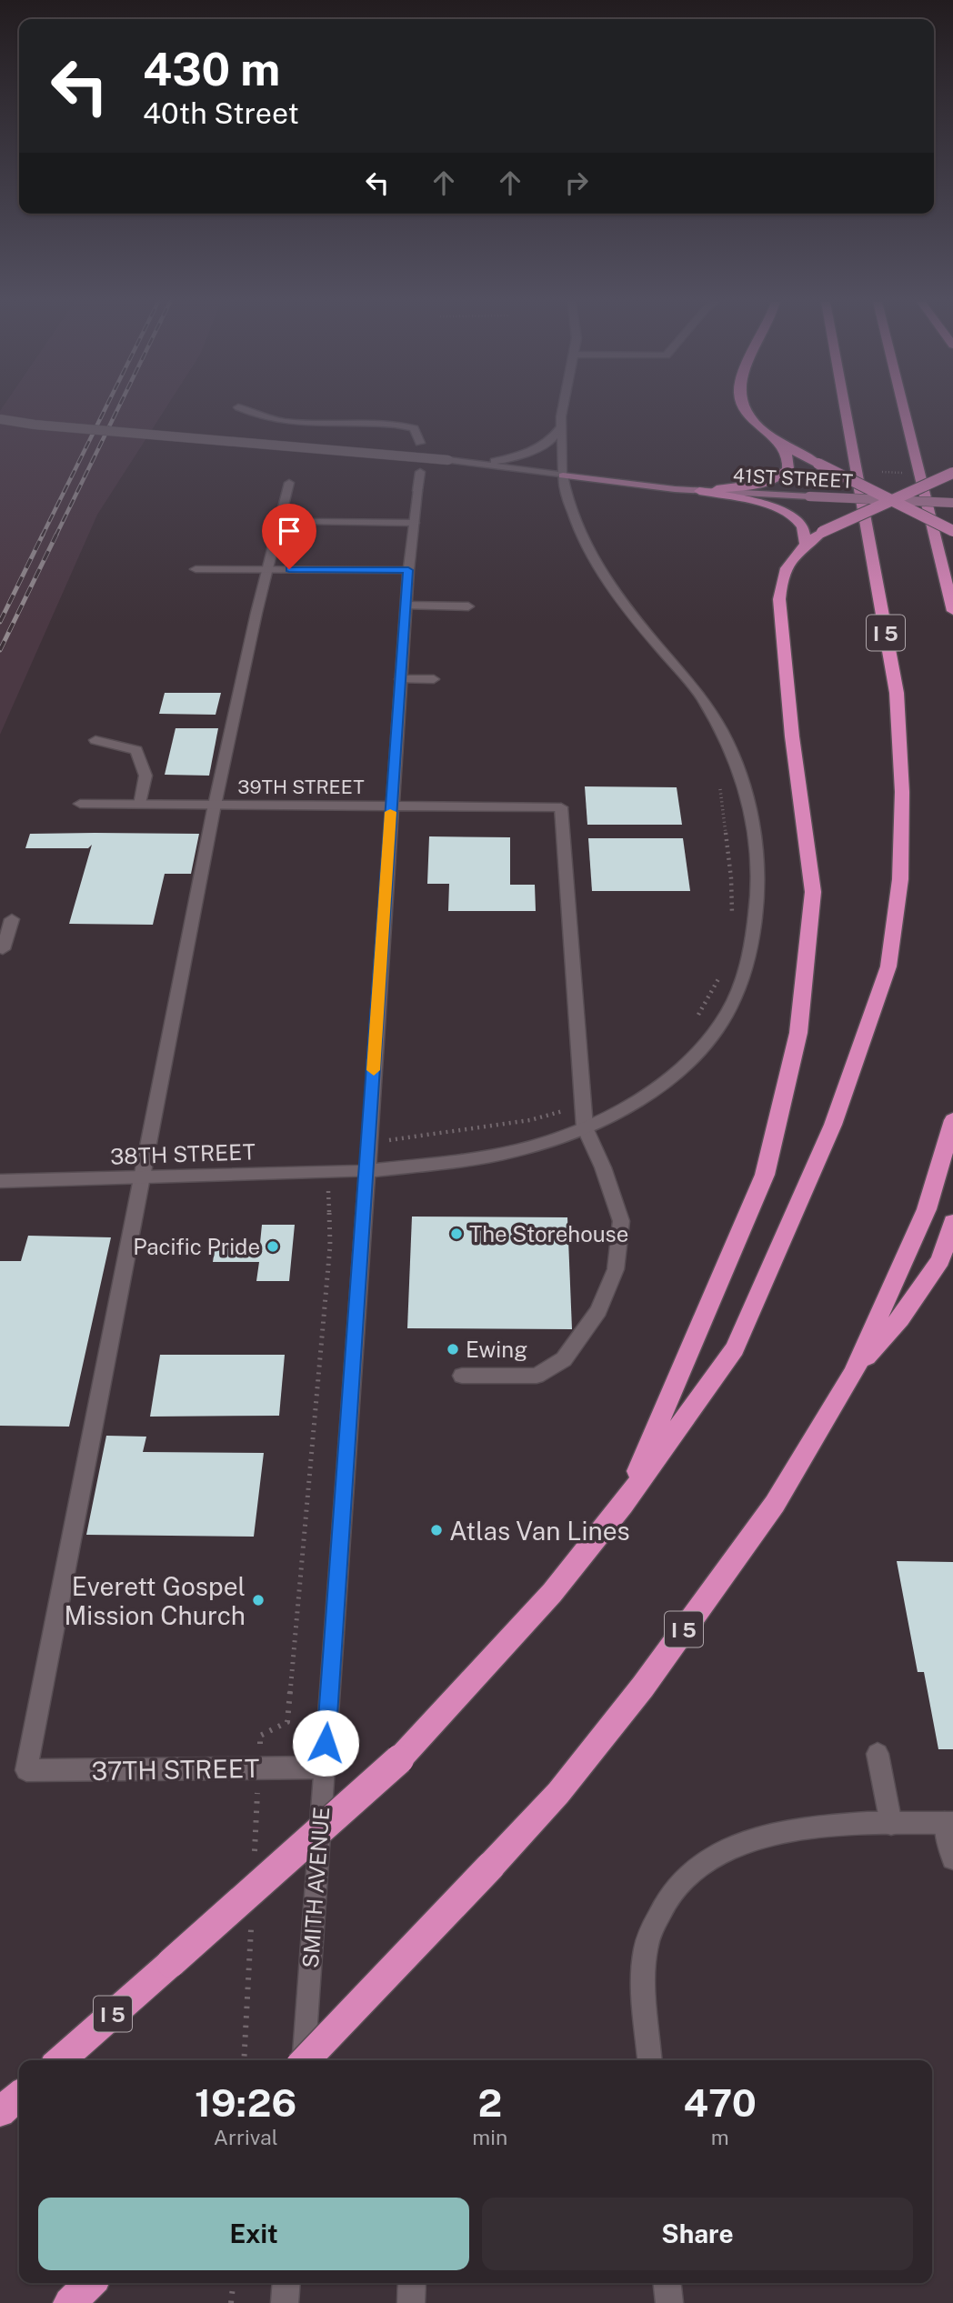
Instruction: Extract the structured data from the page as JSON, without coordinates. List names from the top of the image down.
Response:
{
  "streets": {
    "highway": ["I 5"],
    "main road": ["41ST STREET"],
    "street": [
      "39TH STREET",
      "38TH STREET",
      "37TH STREET",
      "SMITH AVENUE"
    ]
  },
  "crossings": [
    ["41ST STREET", "38TH STREET"],
    ["39TH STREET", "SMITH AVENUE"],
    ["38TH STREET", "37TH STREET"],
    ["38TH STREET", "SMITH AVENUE"],
    ["37TH STREET", "SMITH AVENUE"]
  ],
  "places": [
    "The Storehouse",
    "Pacific Pride",
    "Ewing",
    "Atlas Van Lines",
    "Everett Gospel Mission Church"
  ],
  "page": {
    "turn": ["430 m", "40th Street"],
    "eta": [
      "19:26",
      "Arrival",
      "2",
      "min",
      "470",
      "m"
    ],
    "buttons": ["Exit", "Share"]
  }
}
